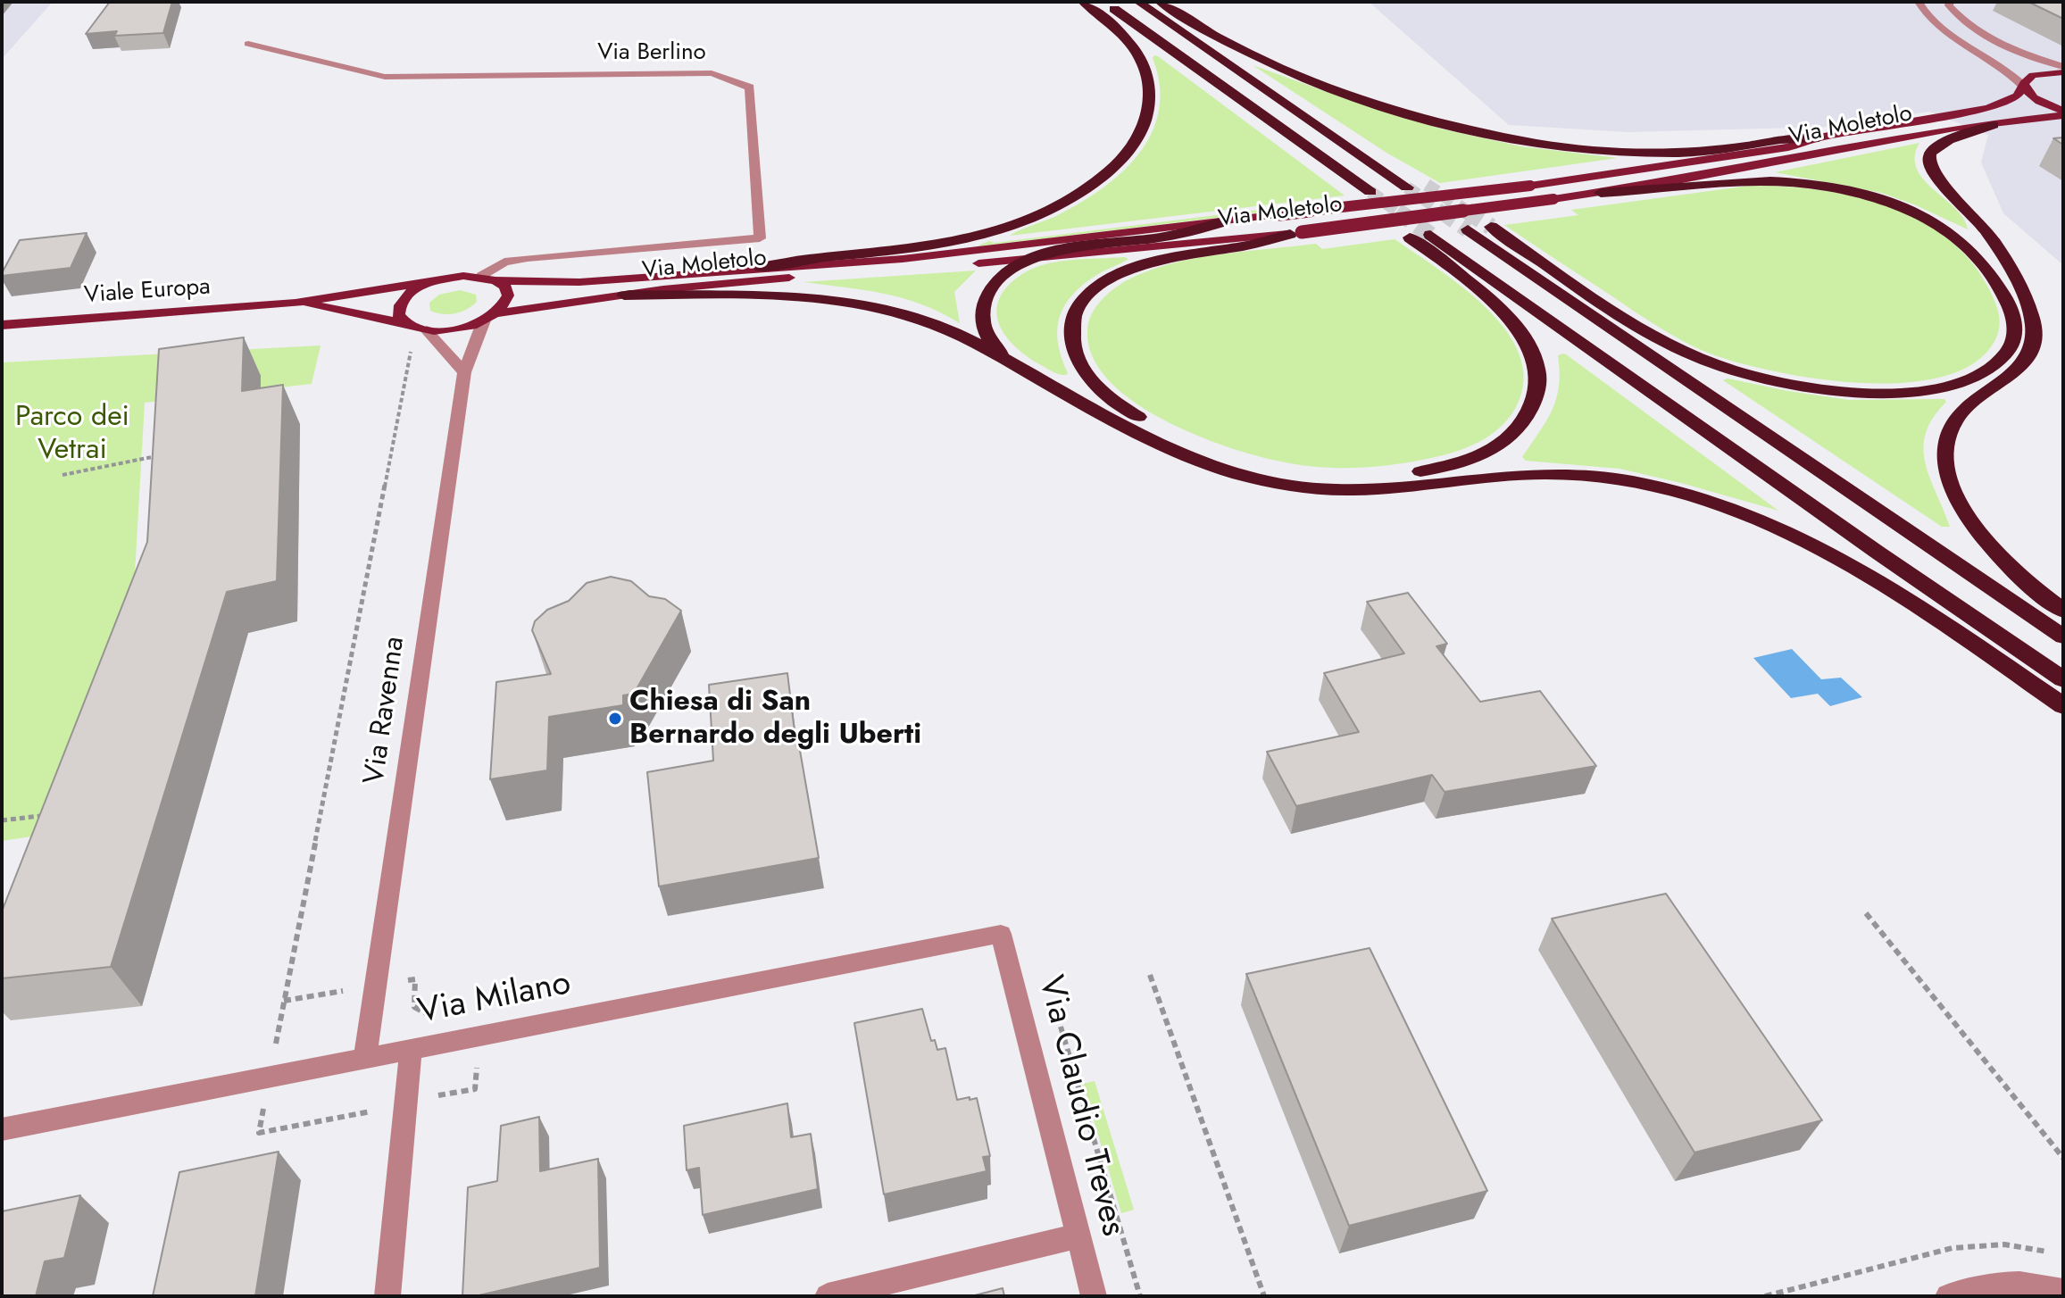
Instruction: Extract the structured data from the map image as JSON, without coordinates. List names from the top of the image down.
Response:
{
  "streets": {
    "main road": ["Via Moletolo", "Viale Europa"],
    "street": [
      "Via Berlino",
      "Via Ravenna",
      "Via Milano",
      "Via Claudio Treves"
    ]
  },
  "crossings": [
    ["Via Berlino", "Via Moletolo"],
    ["Via Moletolo", "Viale Europa"],
    ["Via Moletolo", "Via Ravenna"],
    ["Via Ravenna", "Via Milano"],
    ["Via Milano", "Via Claudio Treves"]
  ],
  "parks": ["Parco dei Vetrai"],
  "places": ["Chiesa di San Bernardo degli Uberti"]
}
